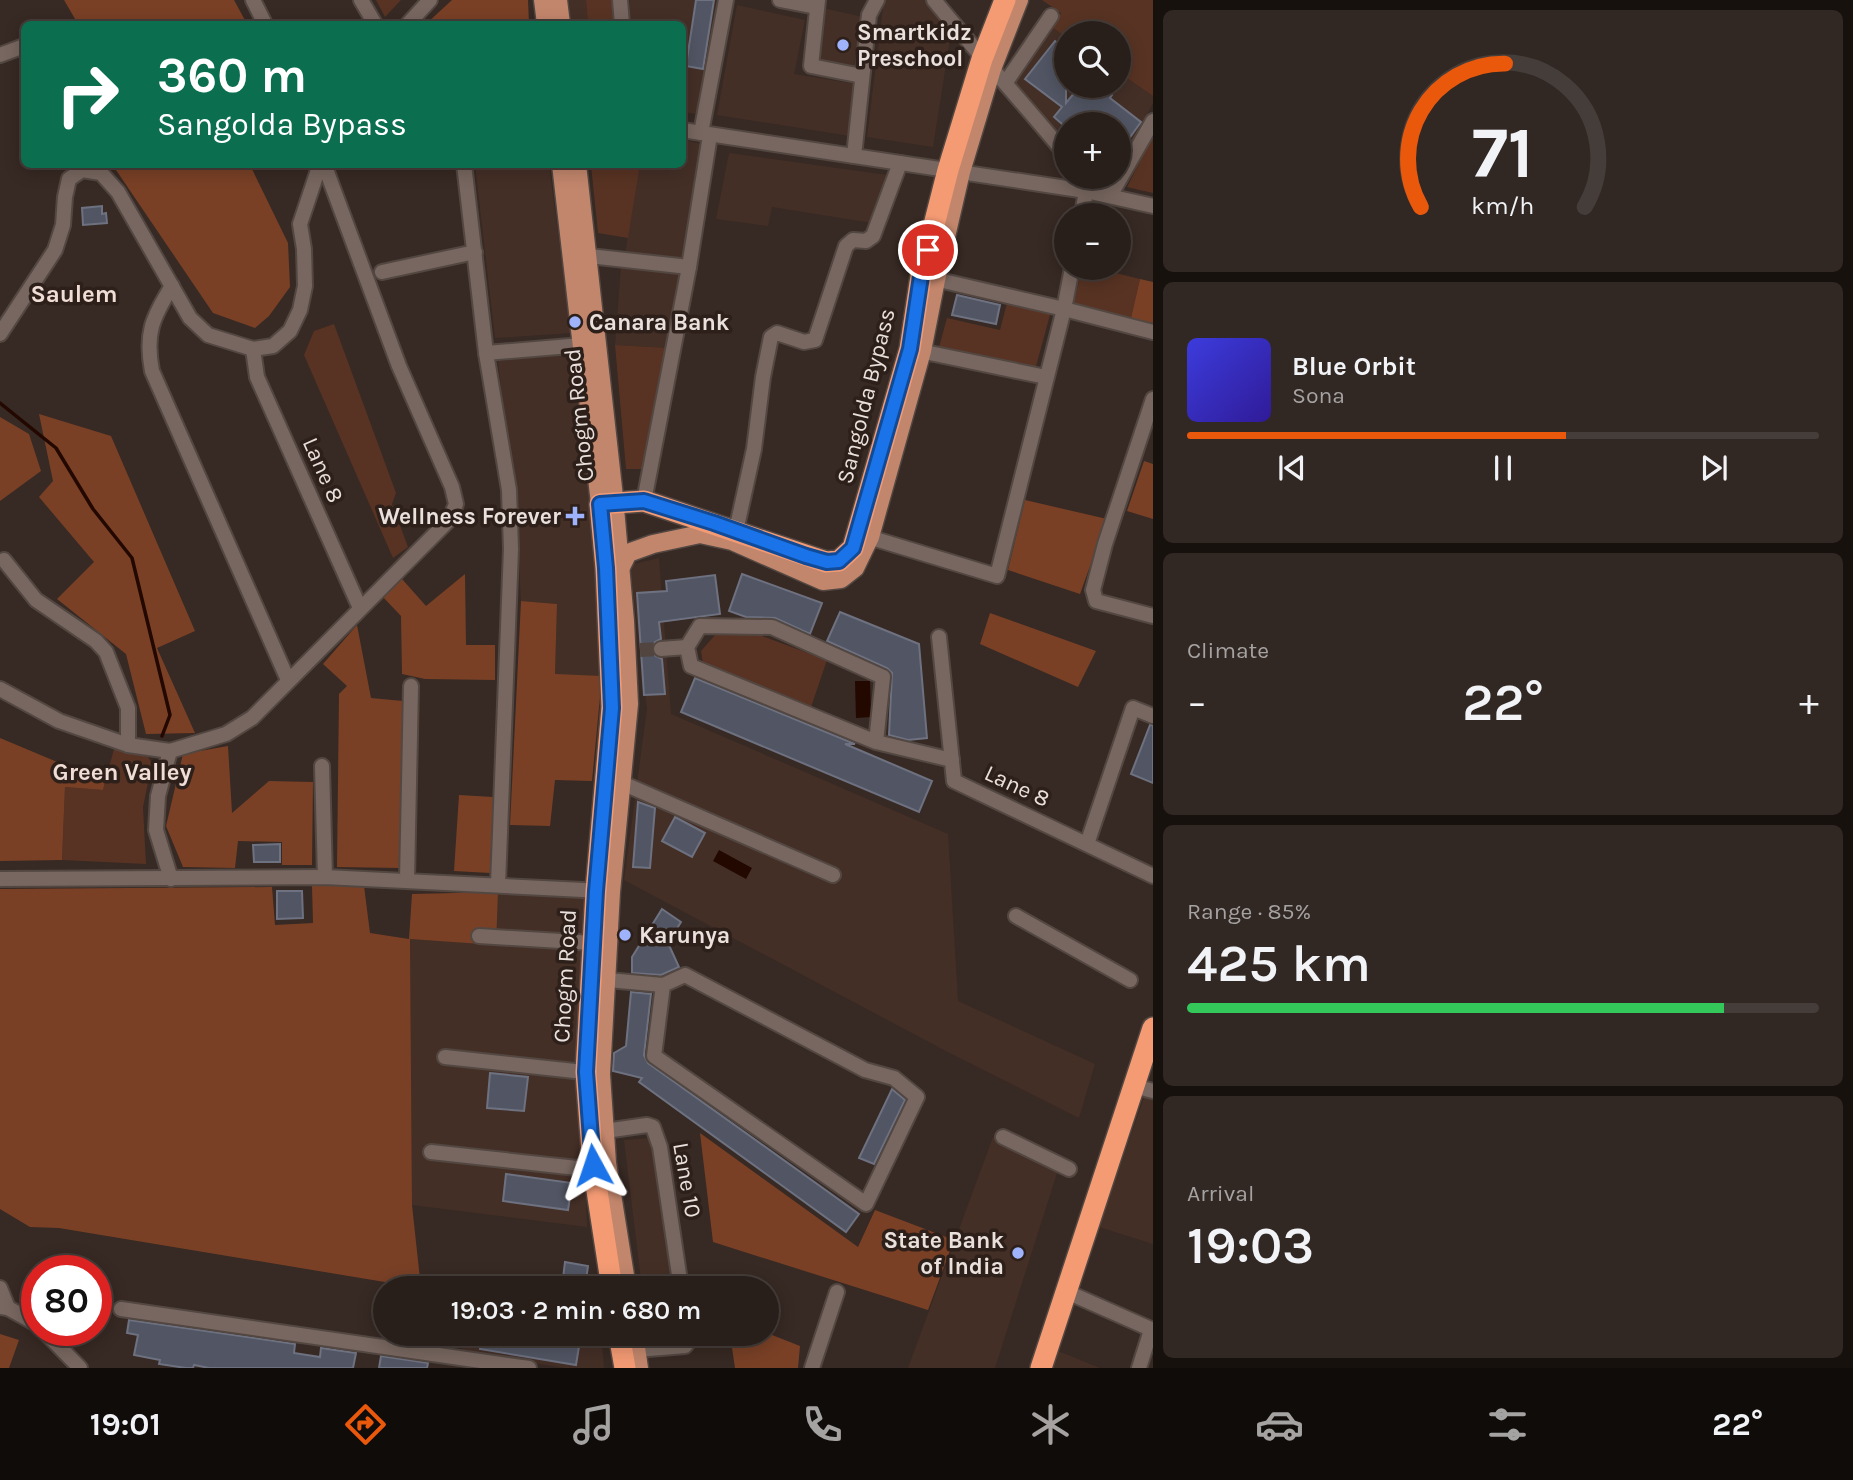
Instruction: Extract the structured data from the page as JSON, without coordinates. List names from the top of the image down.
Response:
{
  "streets": {
    "highway": ["Sangolda Bypass", "Chogm Road"],
    "street": ["Lane 8", "Lane 10"]
  },
  "crossings": [
    ["Sangolda Bypass", "Chogm Road"],
    ["Chogm Road", "Lane 10"]
  ],
  "districts": ["Saulem", "Green Valley"],
  "places": {
    "other": [
      "Smartkidz Preschool",
      "Canara Bank",
      "Karunya",
      "State Bank of India"
    ],
    "health": ["Wellness Forever"]
  },
  "page": {
    "map_buttons": ["+", "−"],
    "turn": ["360 m", "Sangolda Bypass"],
    "song": ["Blue Orbit", "Sona"],
    "tile": [
      "Climate",
      ["Range · 85%", "425 km"],
      ["Arrival", "19:03"]
    ],
    "heat": ["−", "22°", "+"],
    "limit": "80",
    "trip": "19:03 · 2 min · 680 m",
    "tabs": ["19:01", "22°"],
    "gauge": ["71", "km/h"]
  }
}
